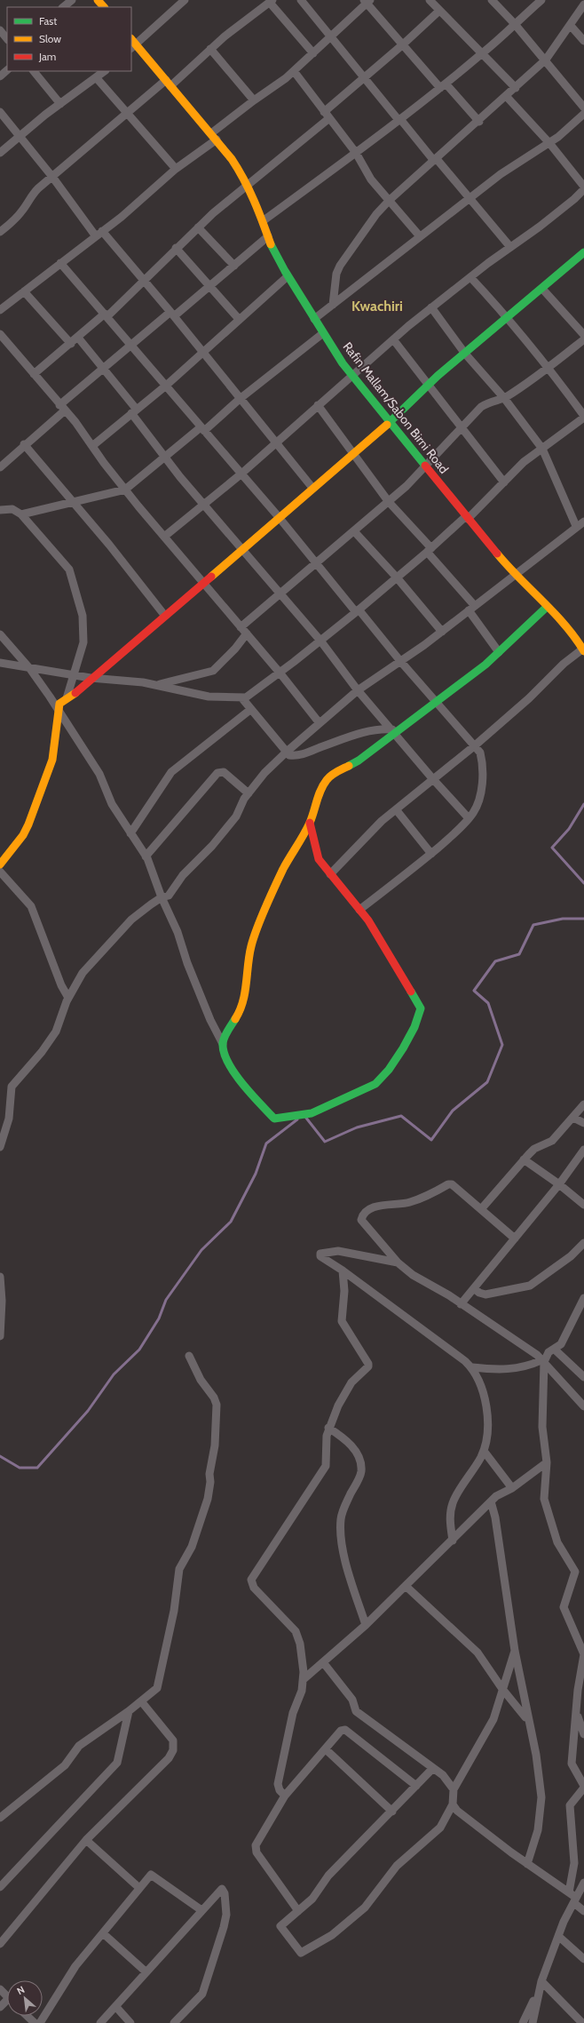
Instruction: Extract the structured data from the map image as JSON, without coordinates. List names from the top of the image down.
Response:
{
  "streets": {
    "street": ["Rafin Mallam/Sabon Birni Road"]
  },
  "districts": ["Kwachiri"],
  "legend": ["Fast", "Slow", "Jam"],
  "north": "top left"
}
